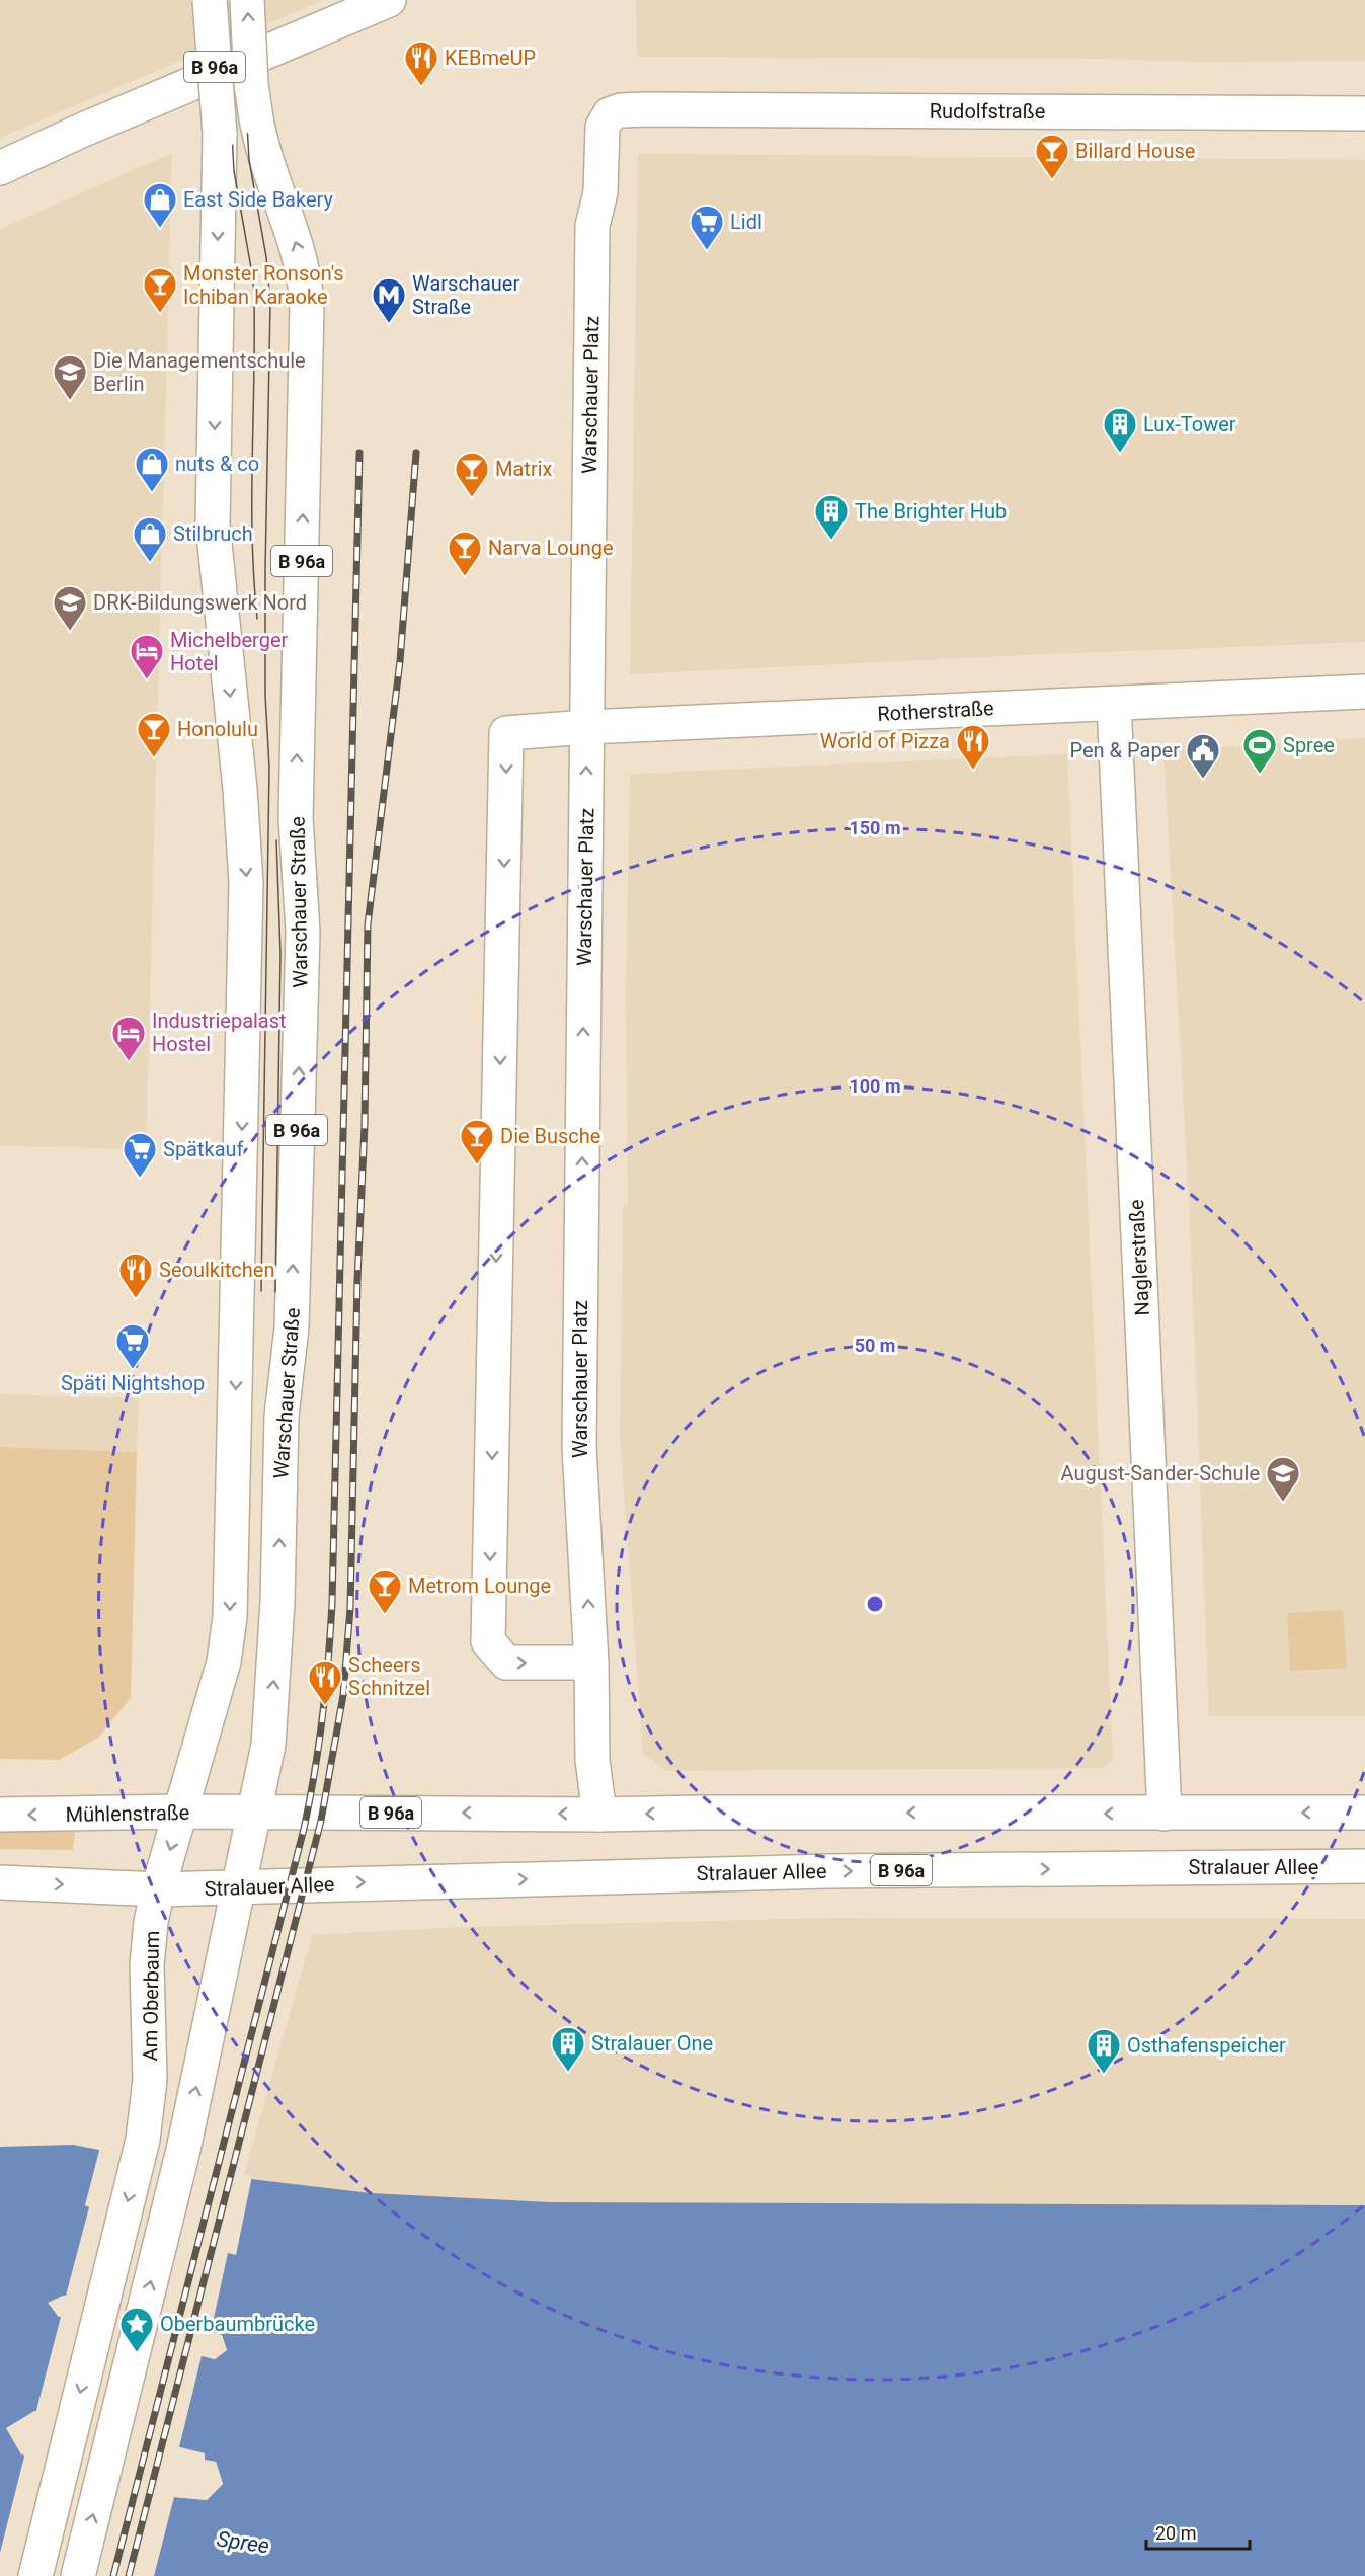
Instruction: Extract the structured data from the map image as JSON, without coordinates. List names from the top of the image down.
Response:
{
  "streets": {
    "main road": [
      "B 96a",
      "Rudolfstraße",
      "Warschauer Platz",
      "Rotherstraße",
      "Warschauer Straße",
      "Naglerstraße",
      "Mühlenstraße",
      "Stralauer Allee",
      "Am Oberbaum"
    ]
  },
  "crossings": [
    ["B 96a", "Warschauer Platz"],
    ["B 96a", "Warschauer Straße"],
    ["B 96a", "Naglerstraße"],
    ["B 96a", "Mühlenstraße"],
    ["Rudolfstraße", "Warschauer Platz"],
    ["Warschauer Platz", "Rotherstraße"],
    ["Rotherstraße", "Naglerstraße"],
    ["Warschauer Straße", "Mühlenstraße"],
    ["Warschauer Straße", "Stralauer Allee"],
    ["Mühlenstraße", "Am Oberbaum"],
    ["Stralauer Allee", "Am Oberbaum"]
  ],
  "one_way": [
    "Warschauer Platz",
    "Rotherstraße",
    "Warschauer Straße",
    "Am Oberbaum"
  ],
  "water": ["Spree"],
  "places": {
    "restaurant": [
      "KEBmeUP",
      "World of Pizza",
      "Seoulkitchen",
      "Scheers Schnitzel"
    ],
    "bar": [
      "Billard House",
      "Monster Ronson's Ichiban Karaoke",
      "Matrix",
      "Narva Lounge",
      "Honolulu",
      "Die Busche",
      "Metrom Lounge"
    ],
    "shop": ["East Side Bakery", "nuts & co", "Stilbruch"],
    "supermarket": ["Lidl", "Spätkauf", "Späti Nightshop"],
    "metro station": ["Warschauer Straße"],
    "school or university": ["Die Managementschule Berlin", "DRK-Bildungswerk Nord", "August-Sander-Schule"],
    "building": [
      "Lux-Tower",
      "The Brighter Hub",
      "Stralauer One",
      "Osthafenspeicher"
    ],
    "hotel": ["Michelberger Hotel", "Industriepalast Hostel"],
    "sports": ["Spree"],
    "public building": ["Pen & Paper"],
    "place": ["Oberbaumbrücke"]
  },
  "scale_bar": "20 m",
  "rings": ["150 m", "100 m", "50 m"]
}
